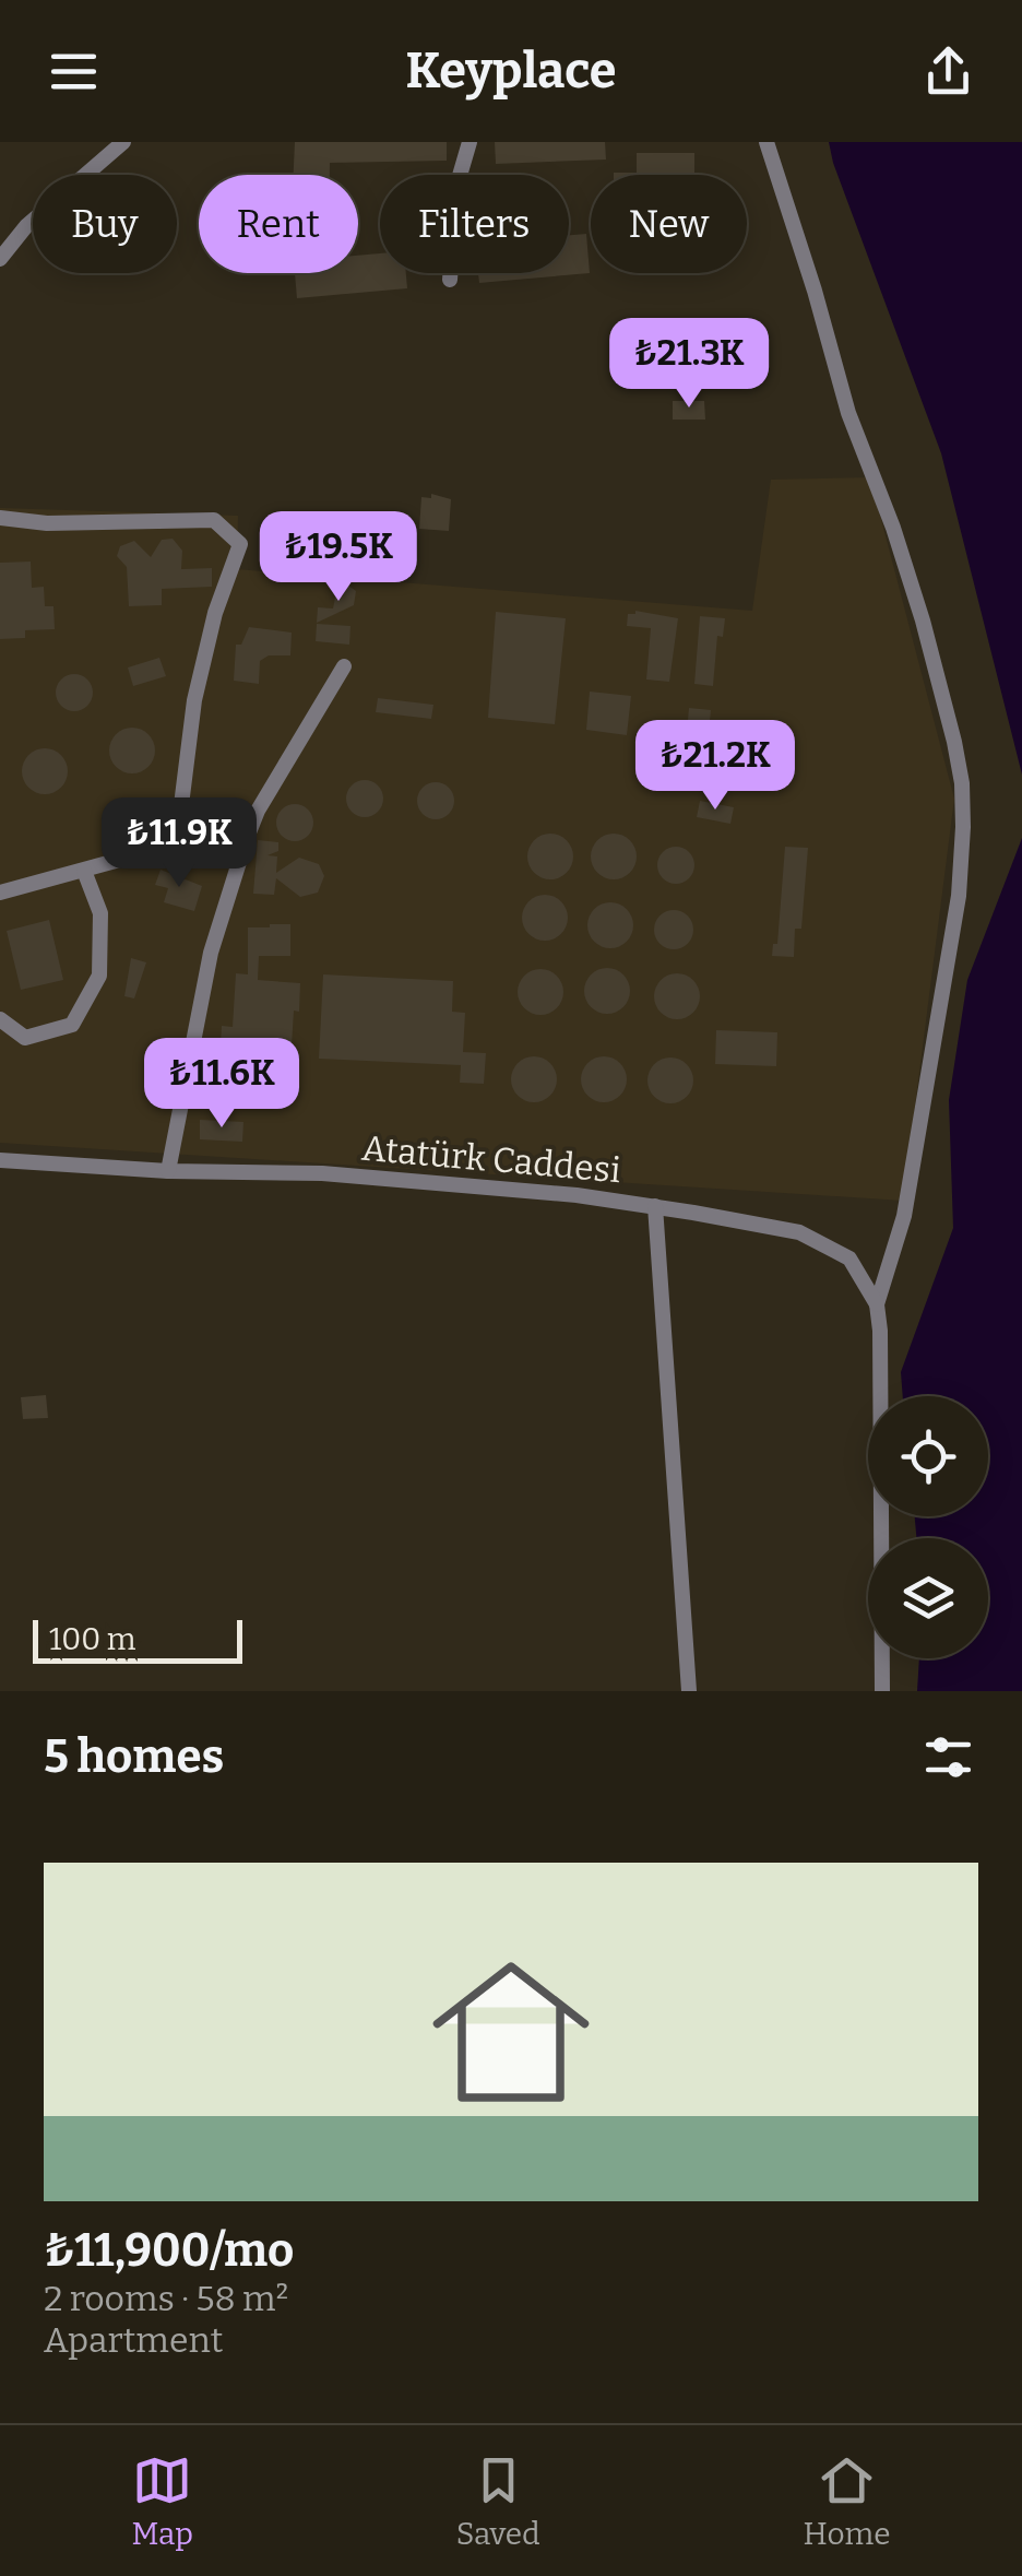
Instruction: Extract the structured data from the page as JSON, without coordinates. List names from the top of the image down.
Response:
{
  "streets": {
    "street": ["Atatürk Caddesi"]
  },
  "scale_bar": "100 m",
  "page": {
    "header": "Keyplace",
    "chip": [
      "Buy",
      "Rent",
      "Filters",
      "New"
    ],
    "price": [
      "₺21.3K",
      "₺19.5K",
      "₺21.2K",
      "₺11.9K",
      "₺11.6K"
    ],
    "scale": "100 m",
    "heading": "5 homes",
    "list": [
      {
        "name": "₺11,900/mo",
        "note": "2 rooms · 58 m² · Apartment"
      }
    ],
    "tabs": ["Map", "Saved", "Home"]
  }
}
